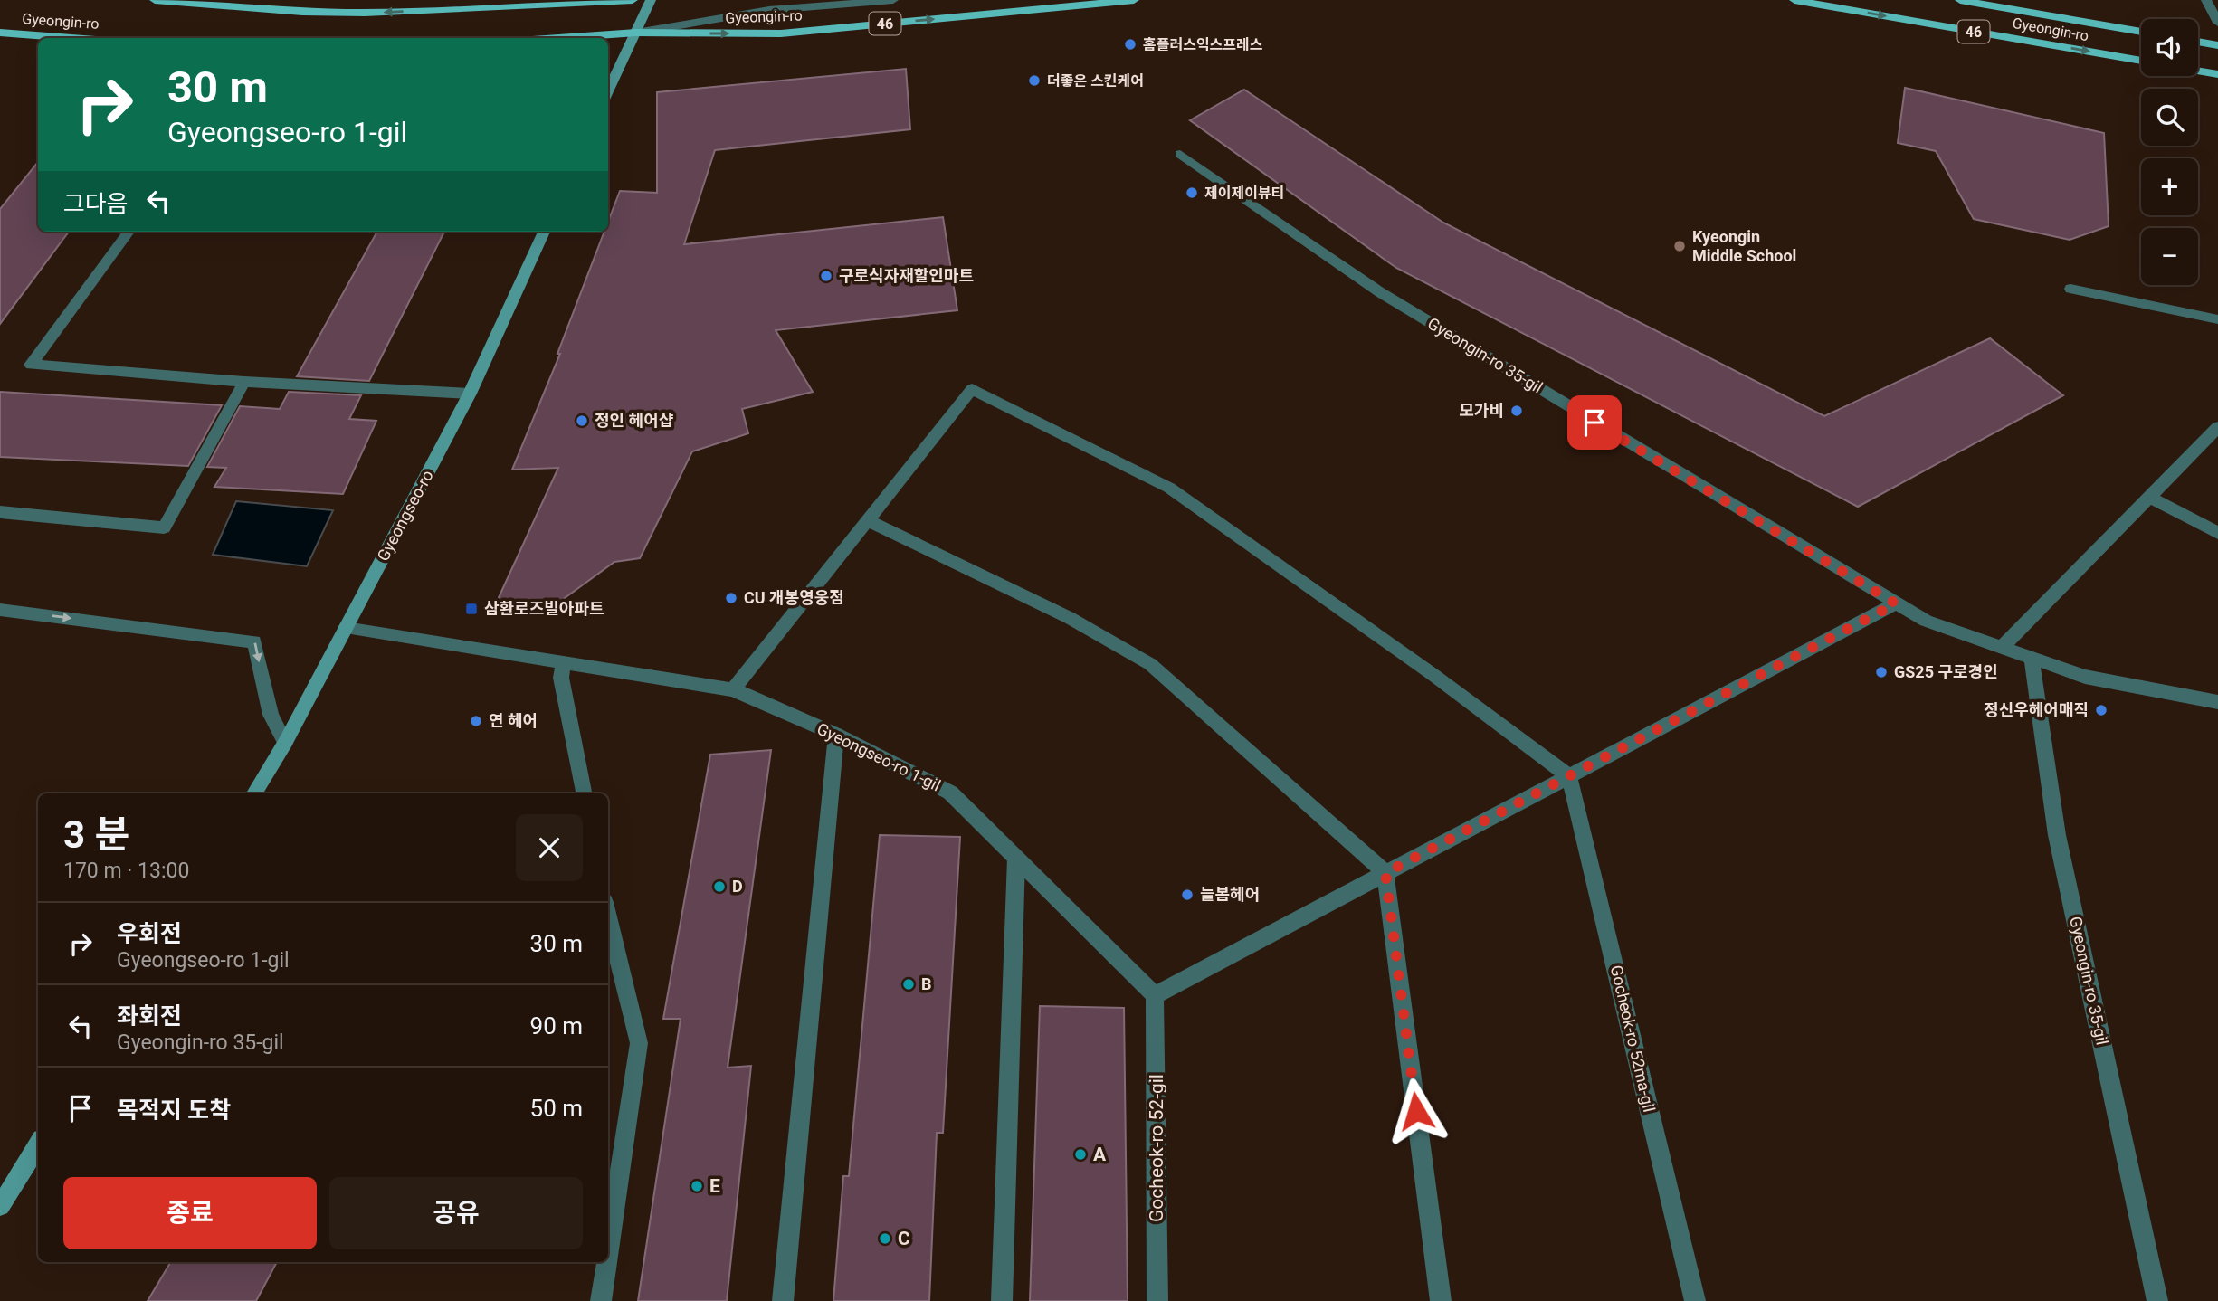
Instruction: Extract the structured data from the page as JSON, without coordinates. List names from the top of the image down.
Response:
{
  "streets": {
    "main road": ["Gyeongin-ro", "46", "Gyeongseo-ro"],
    "street": [
      "Gyeongin-ro 35-gil",
      "Gyeongseo-ro 1-gil",
      "Gocheok-ro 52ma-gil",
      "Gocheok-ro 52-gil"
    ]
  },
  "crossings": [
    ["Gyeongseo-ro", "Gyeongseo-ro 1-gil"],
    ["Gyeongseo-ro 1-gil", "Gocheok-ro 52-gil"]
  ],
  "one_way": ["Gyeongin-ro"],
  "places": {
    "other": [
      "홈플러스익스프레스",
      "더좋은 스킨케어",
      "제이제이뷰티",
      "Kyeongin Middle School",
      "구로식자재할인마트",
      "모가비",
      "정인 헤어샵",
      "CU 개봉영웅점",
      "GS25 구로경인",
      "정신우헤어매직",
      "연 헤어",
      "D",
      "늘봄헤어",
      "B",
      "A",
      "E",
      "C"
    ],
    "transit": ["삼환로즈빌아파트"]
  },
  "page": {
    "map_buttons": ["+", "−"],
    "turn": ["30 m", "Gyeongseo-ro 1-gil"],
    "then": "그다음",
    "heading": ["3 분", "170 m · 13:00"],
    "list": [
      {
        "name": "우회전",
        "note": "Gyeongseo-ro 1-gil",
        "value": "30 m"
      },
      {
        "name": "좌회전",
        "note": "Gyeongin-ro 35-gil",
        "value": "90 m"
      },
      {
        "name": "목적지 도착",
        "value": "50 m"
      }
    ],
    "buttons": ["종료", "공유"]
  }
}
